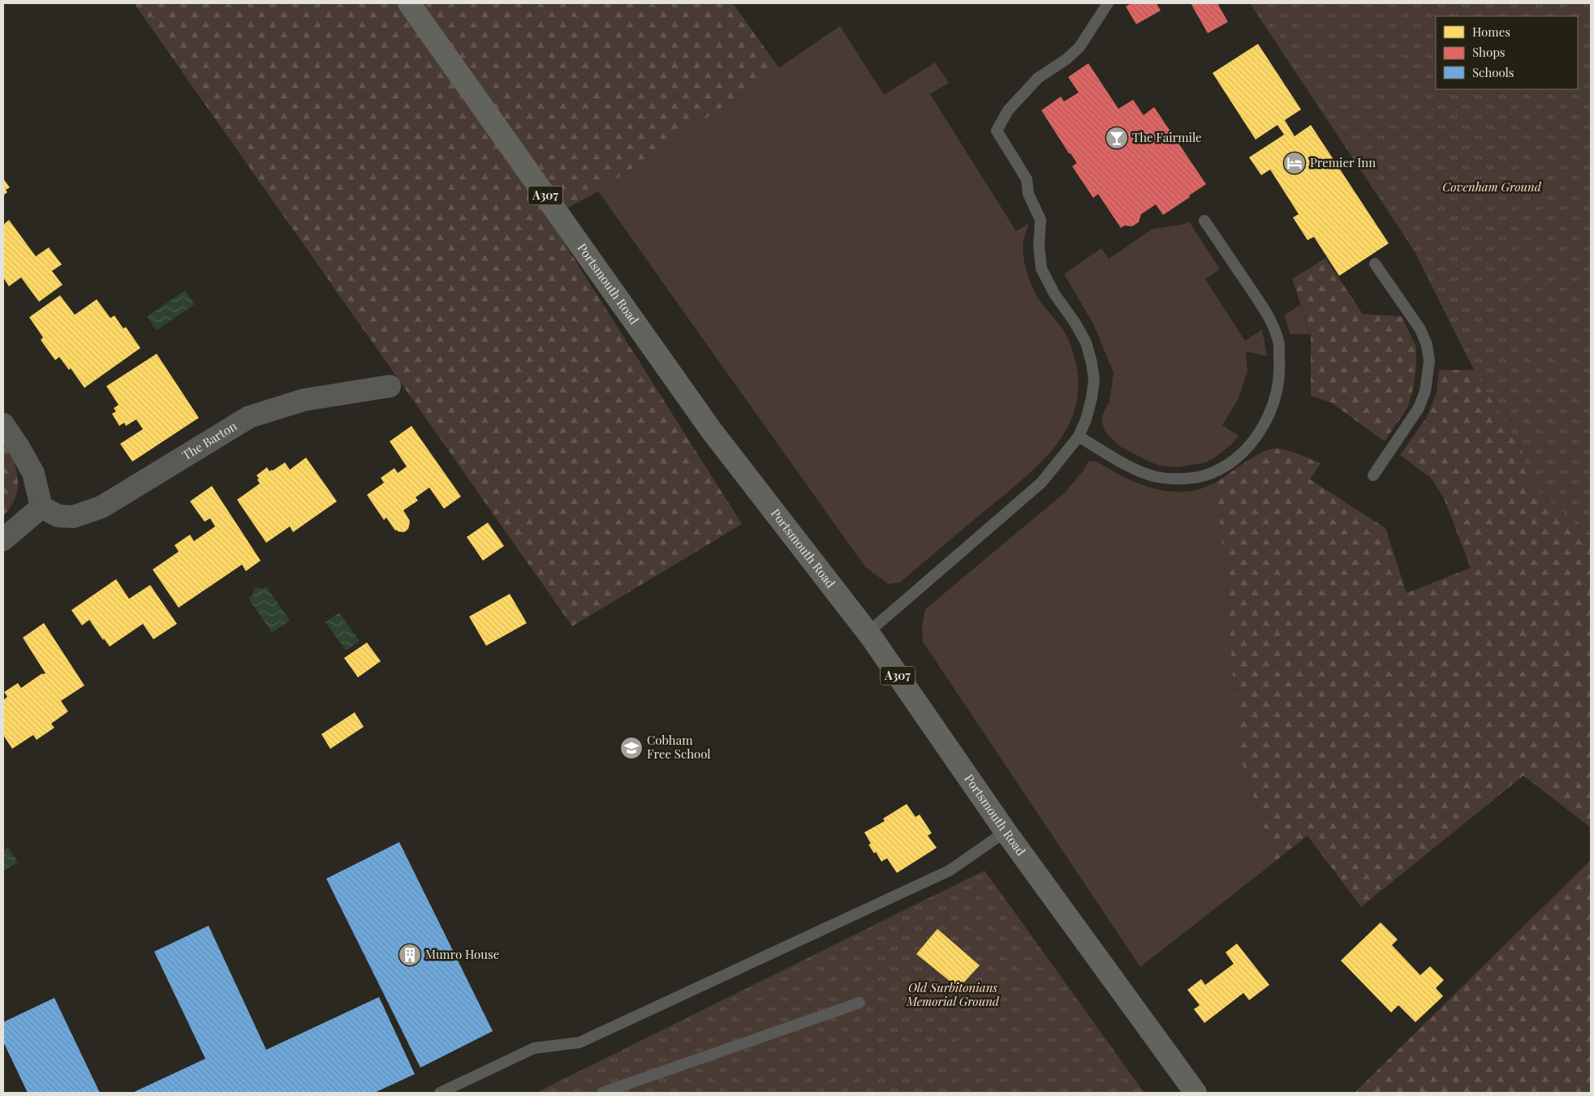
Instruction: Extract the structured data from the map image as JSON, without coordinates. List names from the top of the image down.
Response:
{
  "streets": {
    "main road": ["A307", "Portsmouth Road"],
    "street": ["The Barton"]
  },
  "parks": ["Covenham Ground", "Old Surbitonians Memorial Ground"],
  "places": {
    "bar": ["The Fairmile"],
    "hotel": ["Premier Inn"],
    "school or university": ["Cobham Free School"],
    "building": ["Munro House"]
  },
  "legend": ["Homes", "Shops", "Schools"]
}
